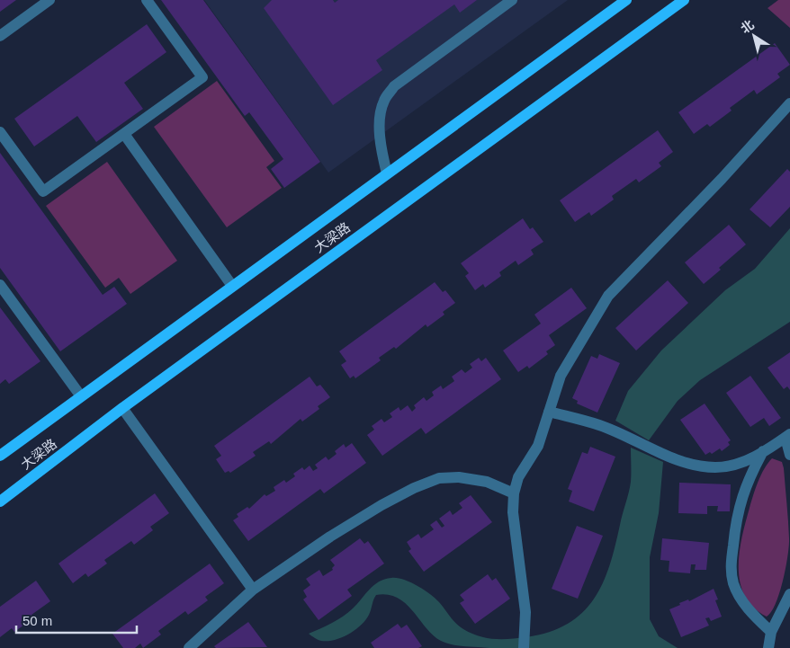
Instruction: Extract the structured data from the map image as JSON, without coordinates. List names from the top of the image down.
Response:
{
  "streets": {
    "main road": ["大梁路"]
  },
  "scale_bar": "50 m",
  "north": "top left"
}
